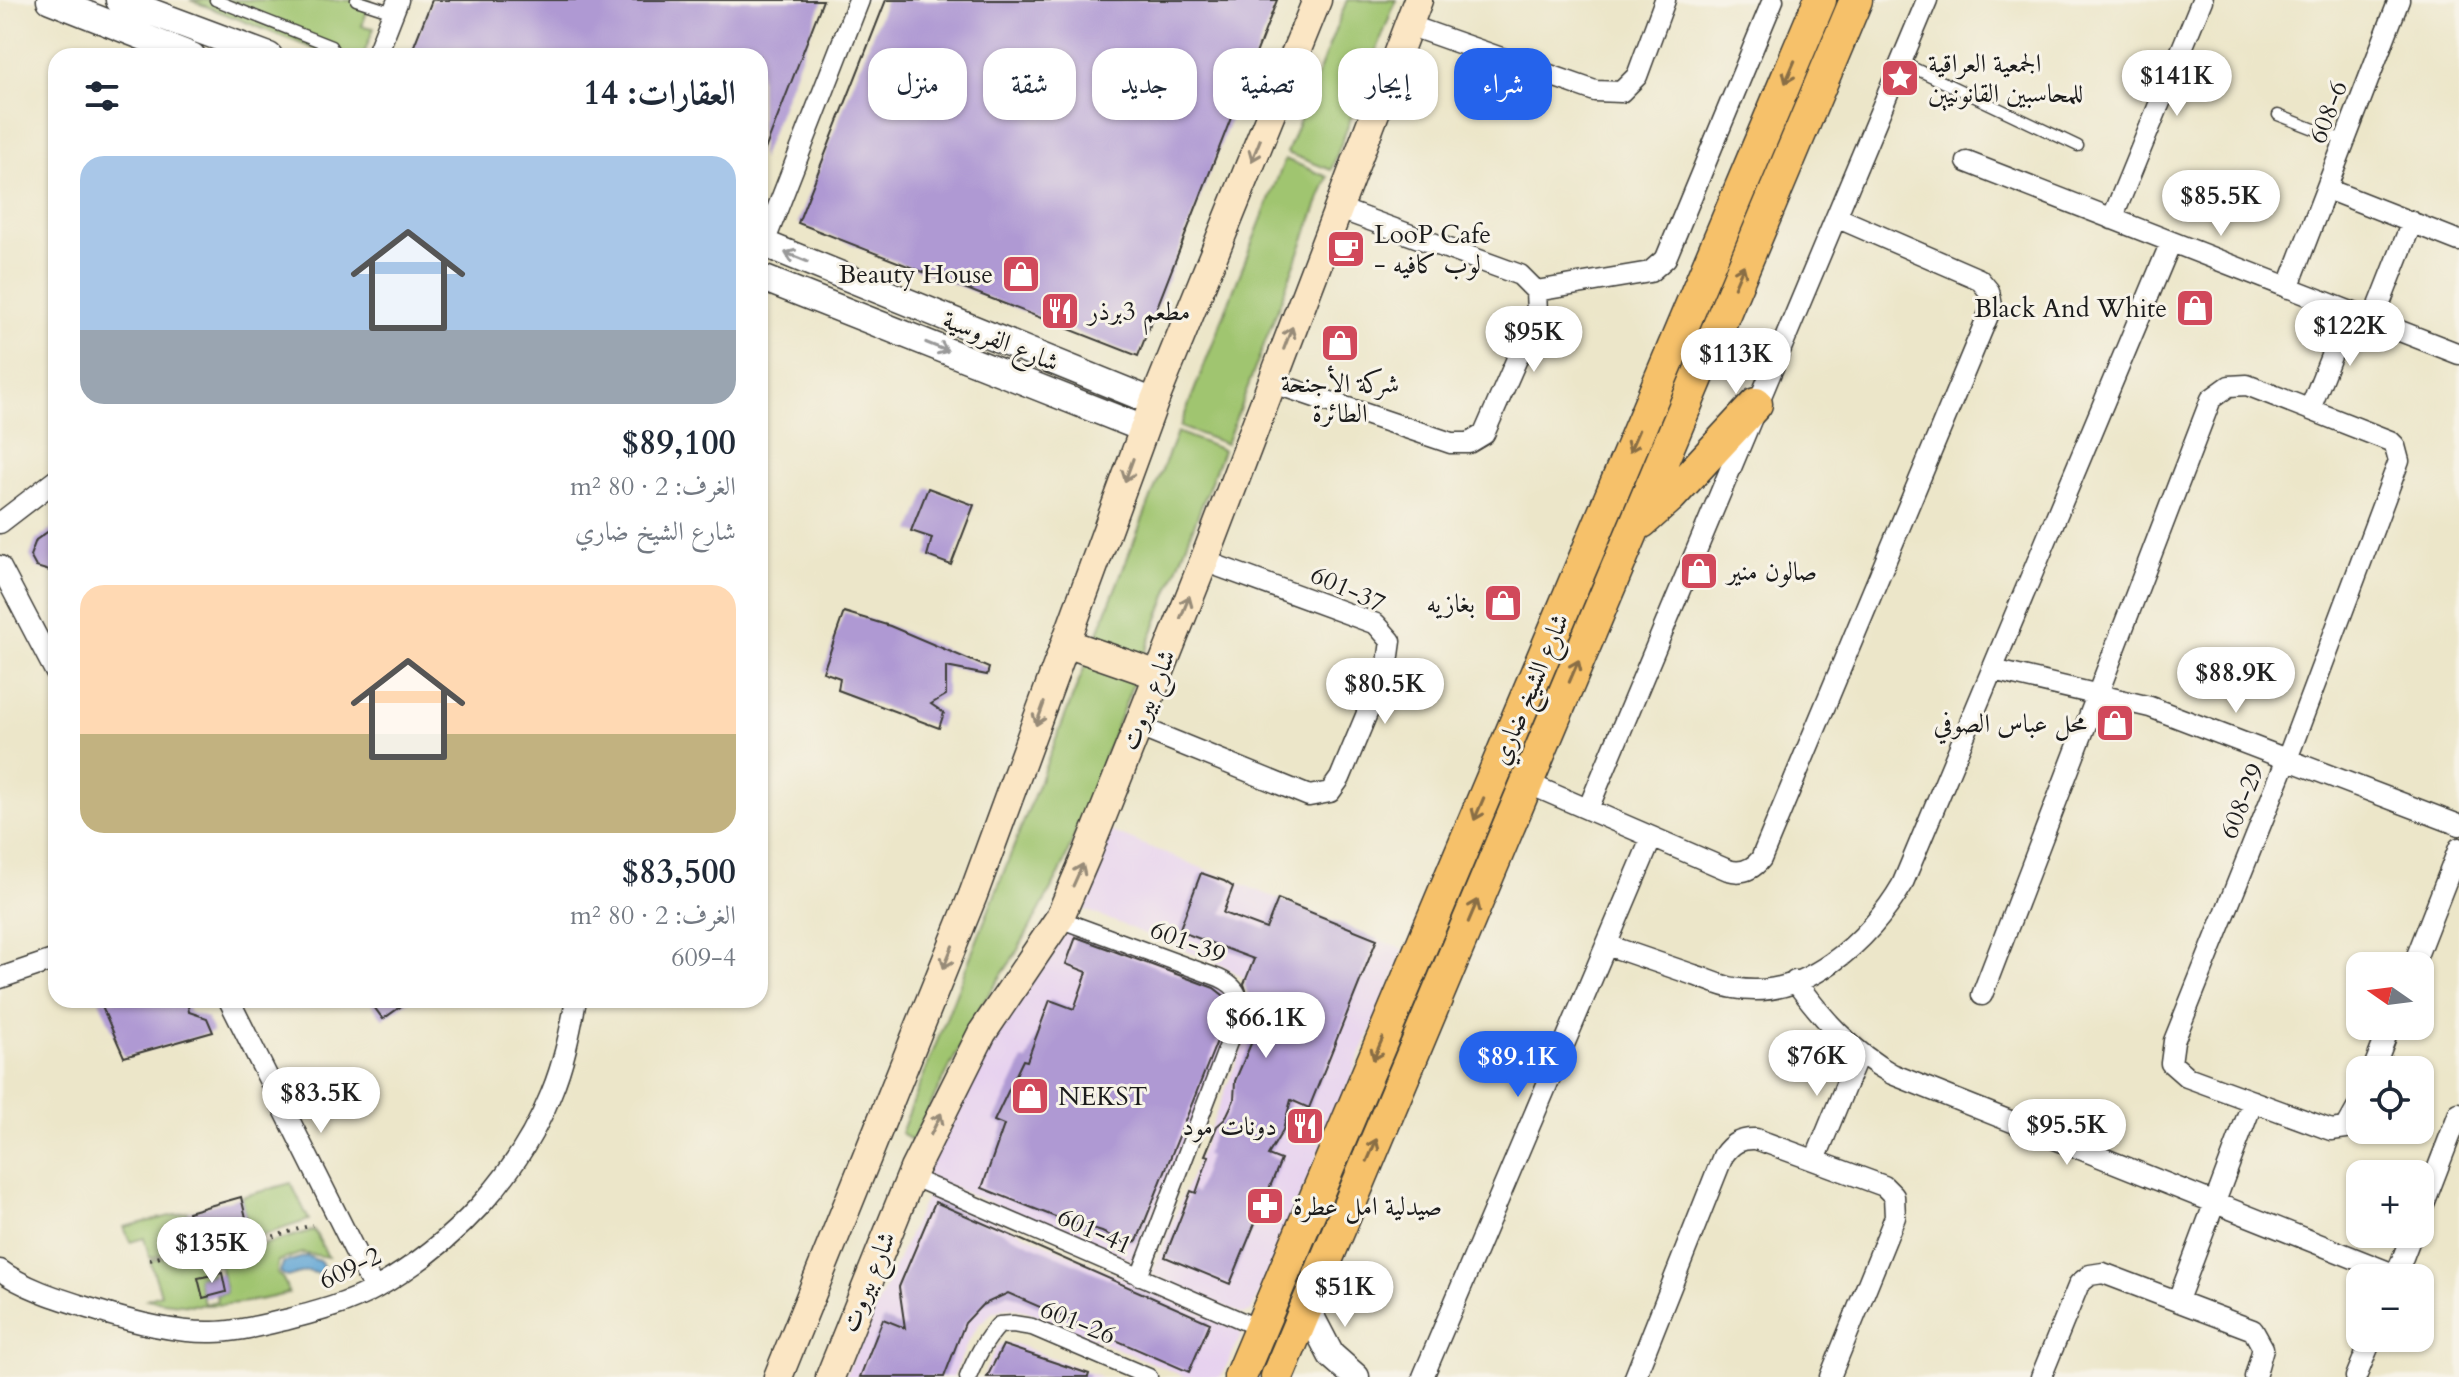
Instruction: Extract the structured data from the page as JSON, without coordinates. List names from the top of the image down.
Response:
{
  "streets": {
    "main road": ["شارع الشيخ ضاري", "شارع بيروت"],
    "street": [
      "608-6",
      "شارع الفروسية",
      "601-37",
      "608-29",
      "601-39",
      "601-41",
      "609-2",
      "601-26"
    ]
  },
  "crossings": [
    ["شارع الفروسية", "شارع بيروت"],
    ["601-37", "شارع بيروت"],
    ["شارع الشيخ ضاري", "601-41"],
    ["شارع بيروت", "601-39"],
    ["شارع بيروت", "601-41"],
    ["601-39", "601-41"]
  ],
  "places": {
    "place": ["الجمعية العراقية للمحاسبين القانونيين"],
    "cafe": ["LooP Cafe - لوب كافيه"],
    "shop": [
      "Beauty House",
      "Black And White",
      "شركة الأجنحة الطائرة",
      "صالون منير",
      "بغازيه",
      "محل عباس الصوفي",
      "NEKST"
    ],
    "restaurant": ["مطعم 3برذر", "دونات مود"],
    "pharmacy": ["صيدلية امل عطرة"]
  },
  "north": "left",
  "page": {
    "chip": [
      "شراء",
      "إيجار",
      "تصفية",
      "جديد",
      "شقة",
      "منزل"
    ],
    "heading": "العقارات: 14",
    "price": [
      "$141K",
      "$85.5K",
      "$122K",
      "$95K",
      "$113K",
      "$88.9K",
      "$80.5K",
      "$66.1K",
      "$76K",
      "$89.1K",
      "$83.5K",
      "$95.5K",
      "$135K",
      "$51K"
    ],
    "list": [
      {
        "name": "$89,100",
        "note": "الغرف: 2 · 80 m² · شارع الشيخ ضاري"
      },
      {
        "name": "$83,500",
        "note": "الغرف: 2 · 80 m² · 609-4"
      }
    ],
    "map_buttons": ["+", "−"]
  }
}
